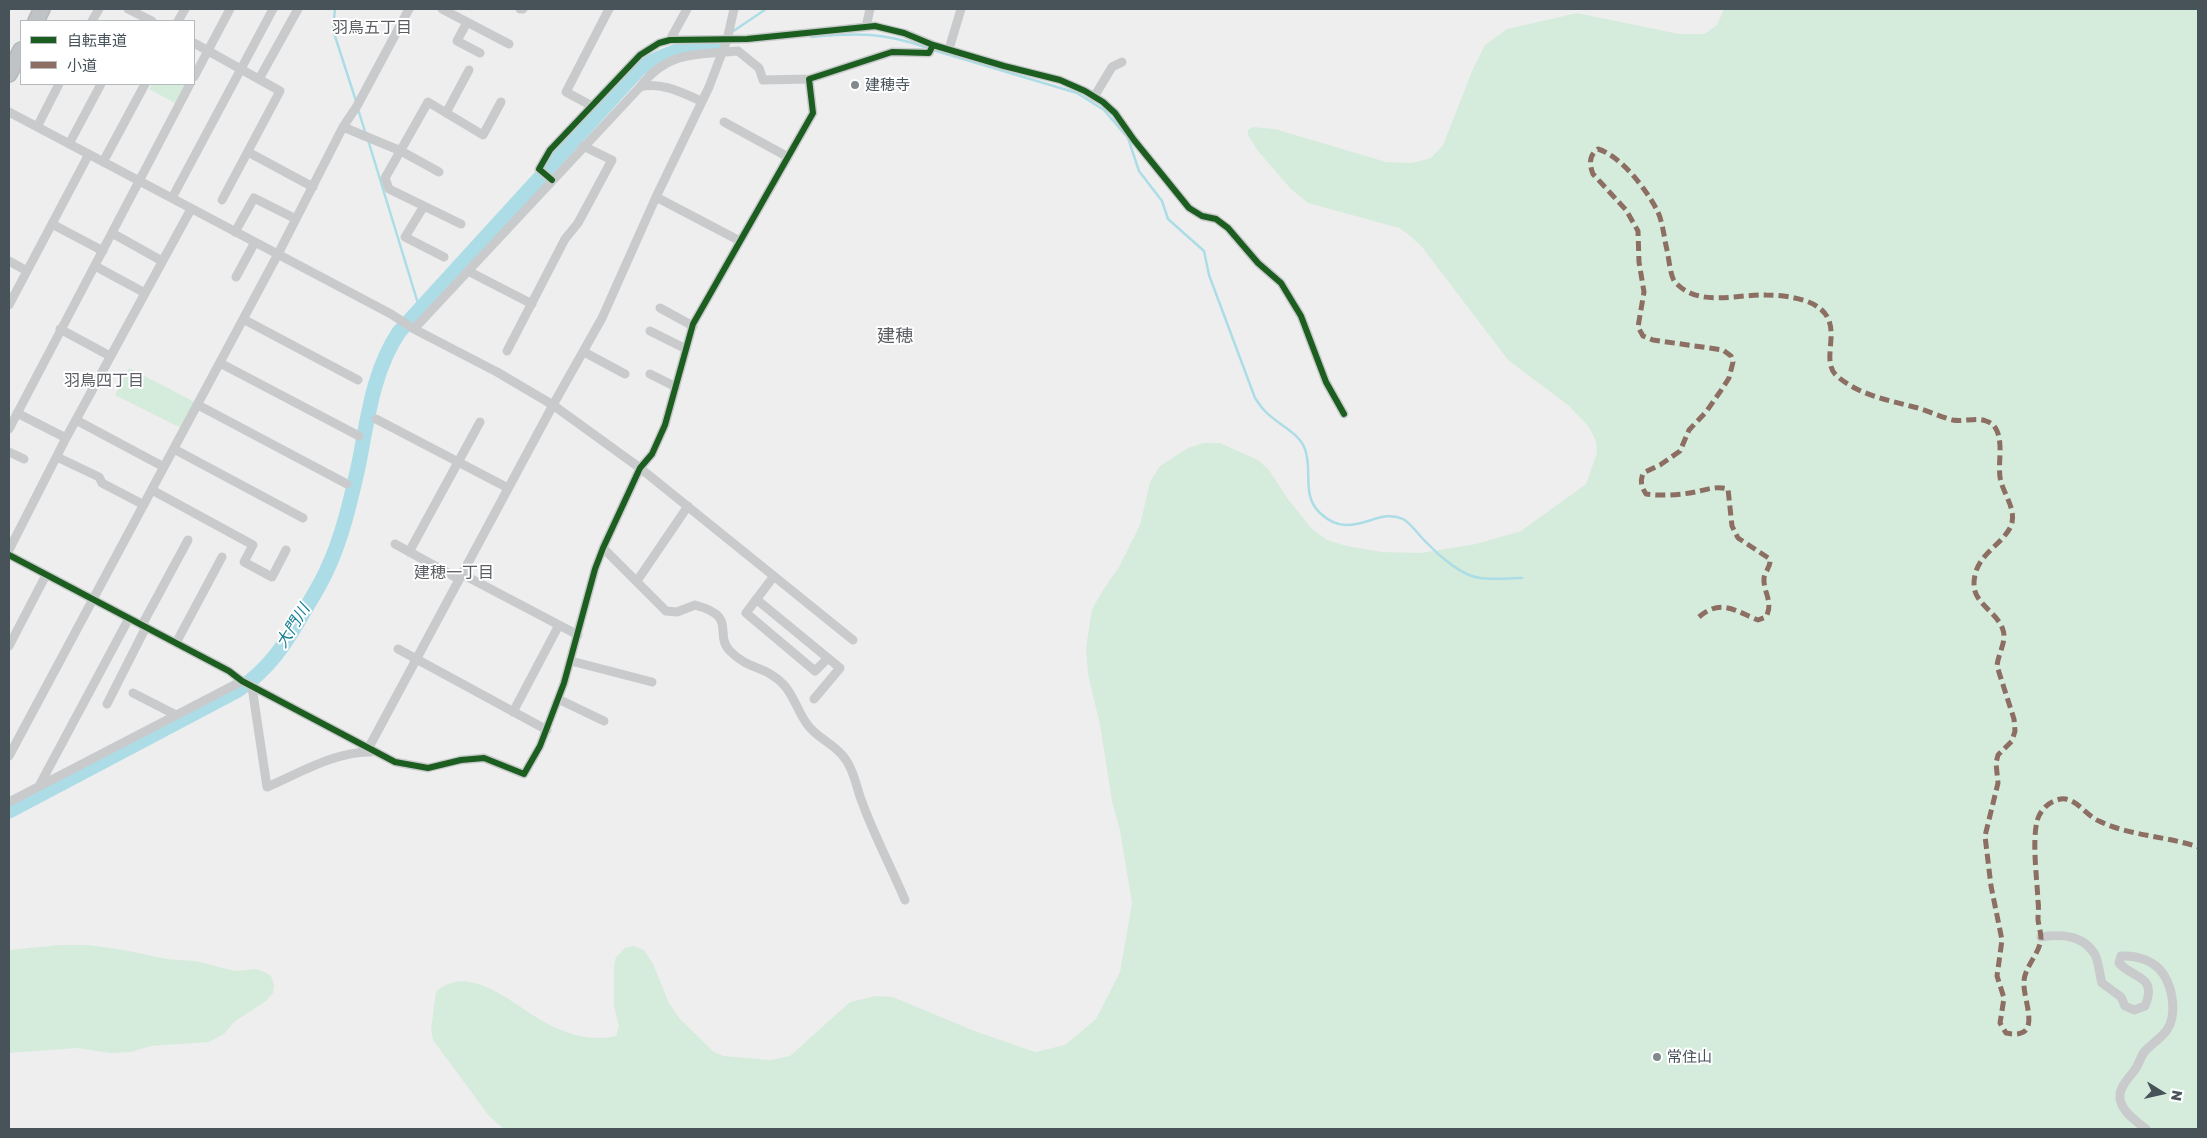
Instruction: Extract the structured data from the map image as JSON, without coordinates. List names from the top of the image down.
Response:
{
  "districts": [
    "羽鳥五丁目",
    "建穂",
    "羽鳥四丁目",
    "建穂一丁目"
  ],
  "water": ["大門川"],
  "places": ["建穂寺", "常住山"],
  "legend": ["自転車道", "小道"],
  "north": "right"
}
